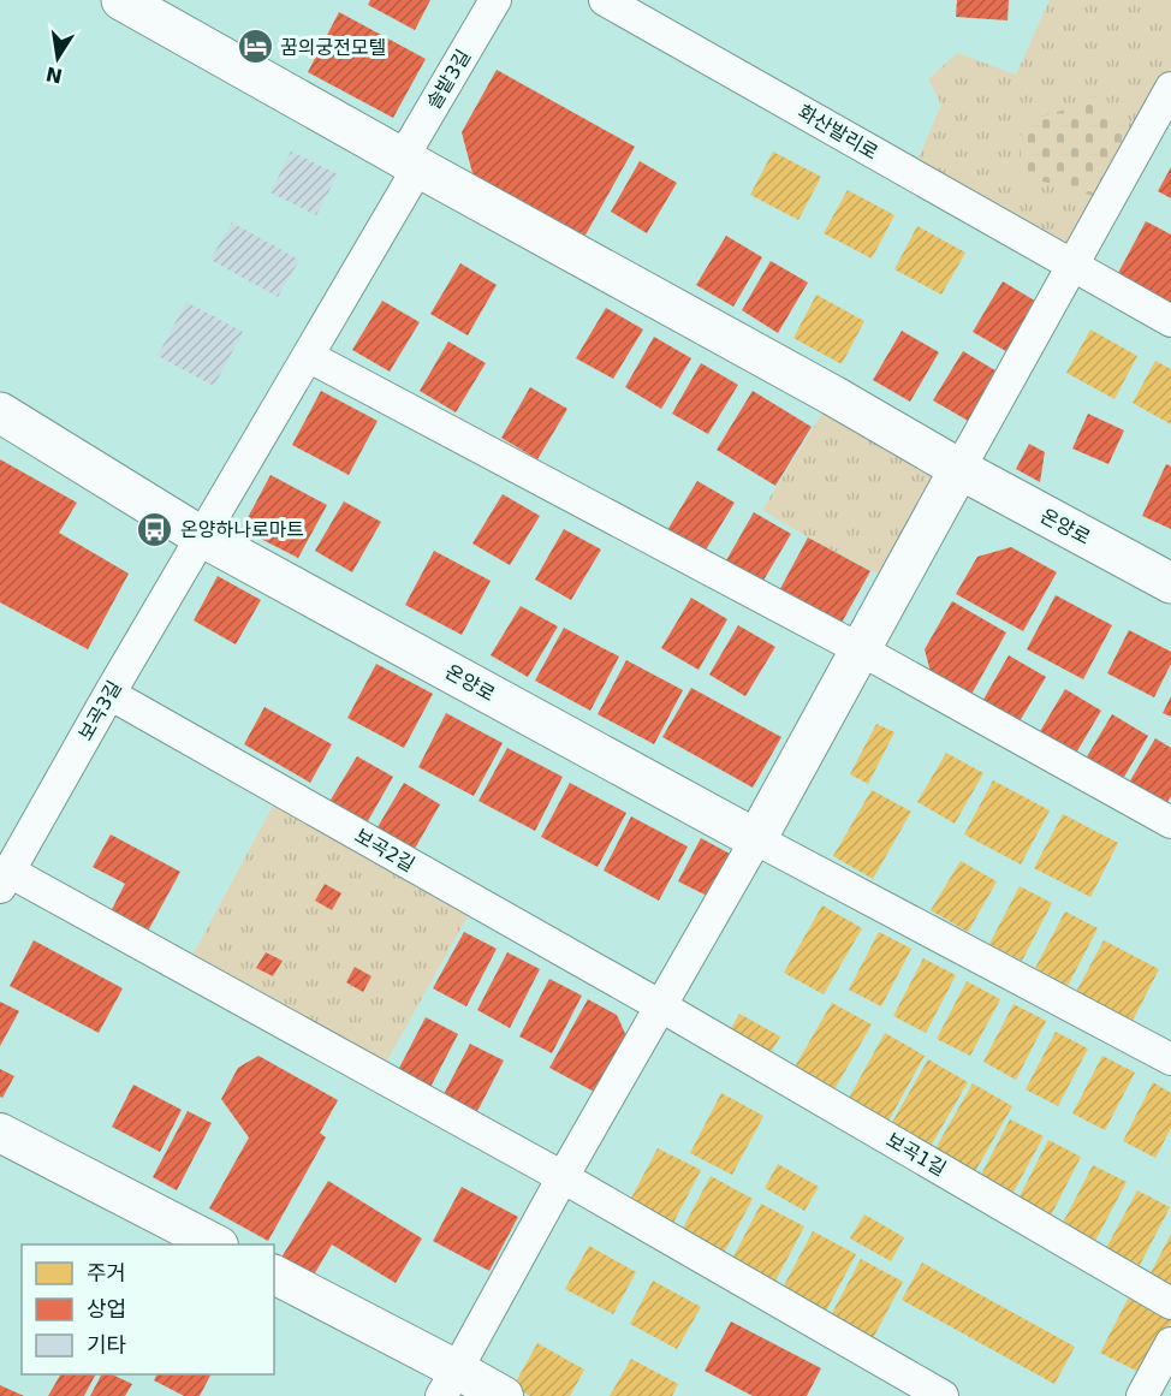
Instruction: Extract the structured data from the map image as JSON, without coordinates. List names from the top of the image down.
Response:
{
  "streets": {
    "main road": ["온양로"],
    "street": [
      "솔밭3길",
      "화산발리로",
      "보곡3길",
      "보곡2길",
      "보곡1길"
    ]
  },
  "crossings": [
    ["솔밭3길", "온양로"],
    ["솔밭3길", "보곡3길"],
    ["온양로", "보곡3길"],
    ["보곡3길", "보곡2길"],
    ["보곡2길", "보곡1길"]
  ],
  "places": {
    "hotel": ["꿈의궁전모텔"],
    "bus stop": ["온양하나로마트"]
  },
  "legend": ["주거", "상업", "기타"],
  "north": "bottom"
}
